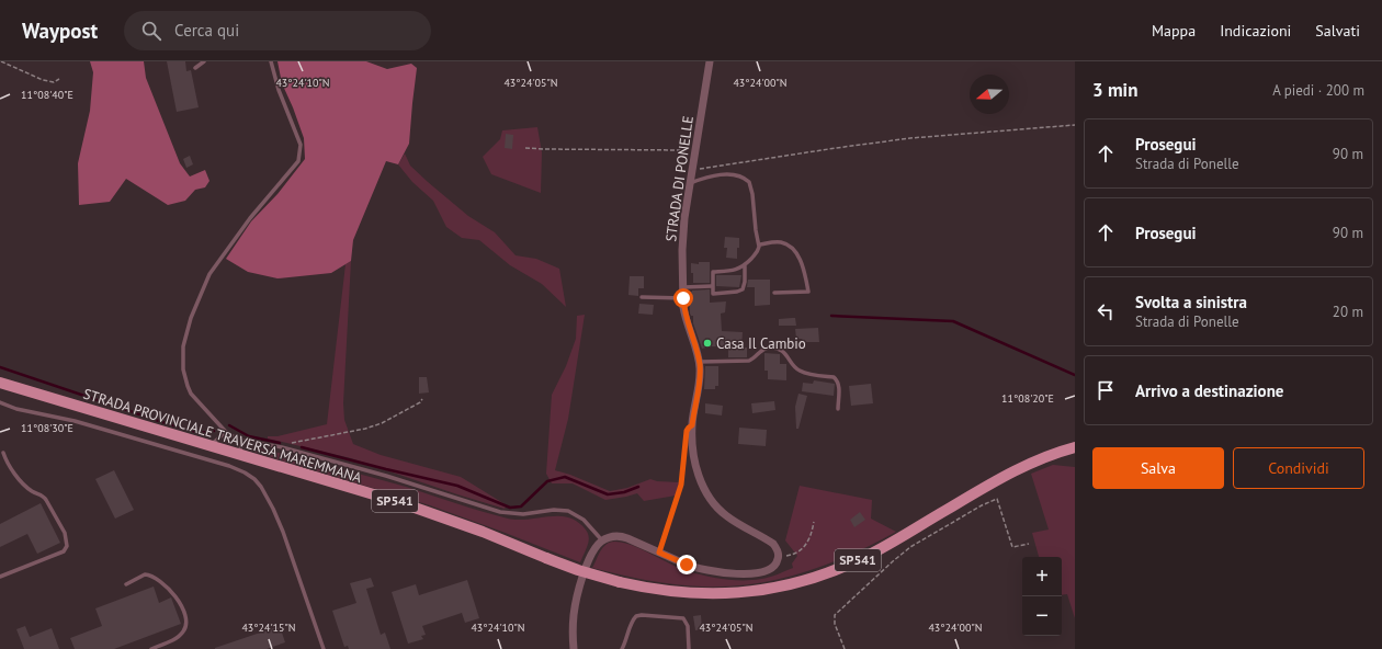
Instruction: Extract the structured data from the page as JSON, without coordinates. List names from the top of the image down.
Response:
{
  "streets": {
    "main road": ["STRADA PROVINCIALE TRAVERSA MAREMMANA", "SP541"],
    "street": ["STRADA DI PONELLE"]
  },
  "places": ["Casa Il Cambio"],
  "north": "left",
  "page": {
    "header": "Waypost",
    "search": "Cerca qui",
    "nav": ["Mappa", "Indicazioni", "Salvati"],
    "heading": ["3 min", "A piedi · 200 m"],
    "list": [
      ["Prosegui", "Strada di Ponelle", "90 m"],
      ["Prosegui", "90 m"],
      ["Svolta a sinistra", "Strada di Ponelle", "20 m"],
      "Arrivo a destinazione"
    ],
    "buttons": ["Salva", "Condividi"],
    "map_buttons": ["+", "−"]
  },
  "coordinates": [
    "43°24'10\"N",
    "43°24'05\"N",
    "43°24'00\"N",
    "11°08'40\"E",
    "11°08'20\"E",
    "11°08'30\"E",
    "43°24'15\"N"
  ]
}
